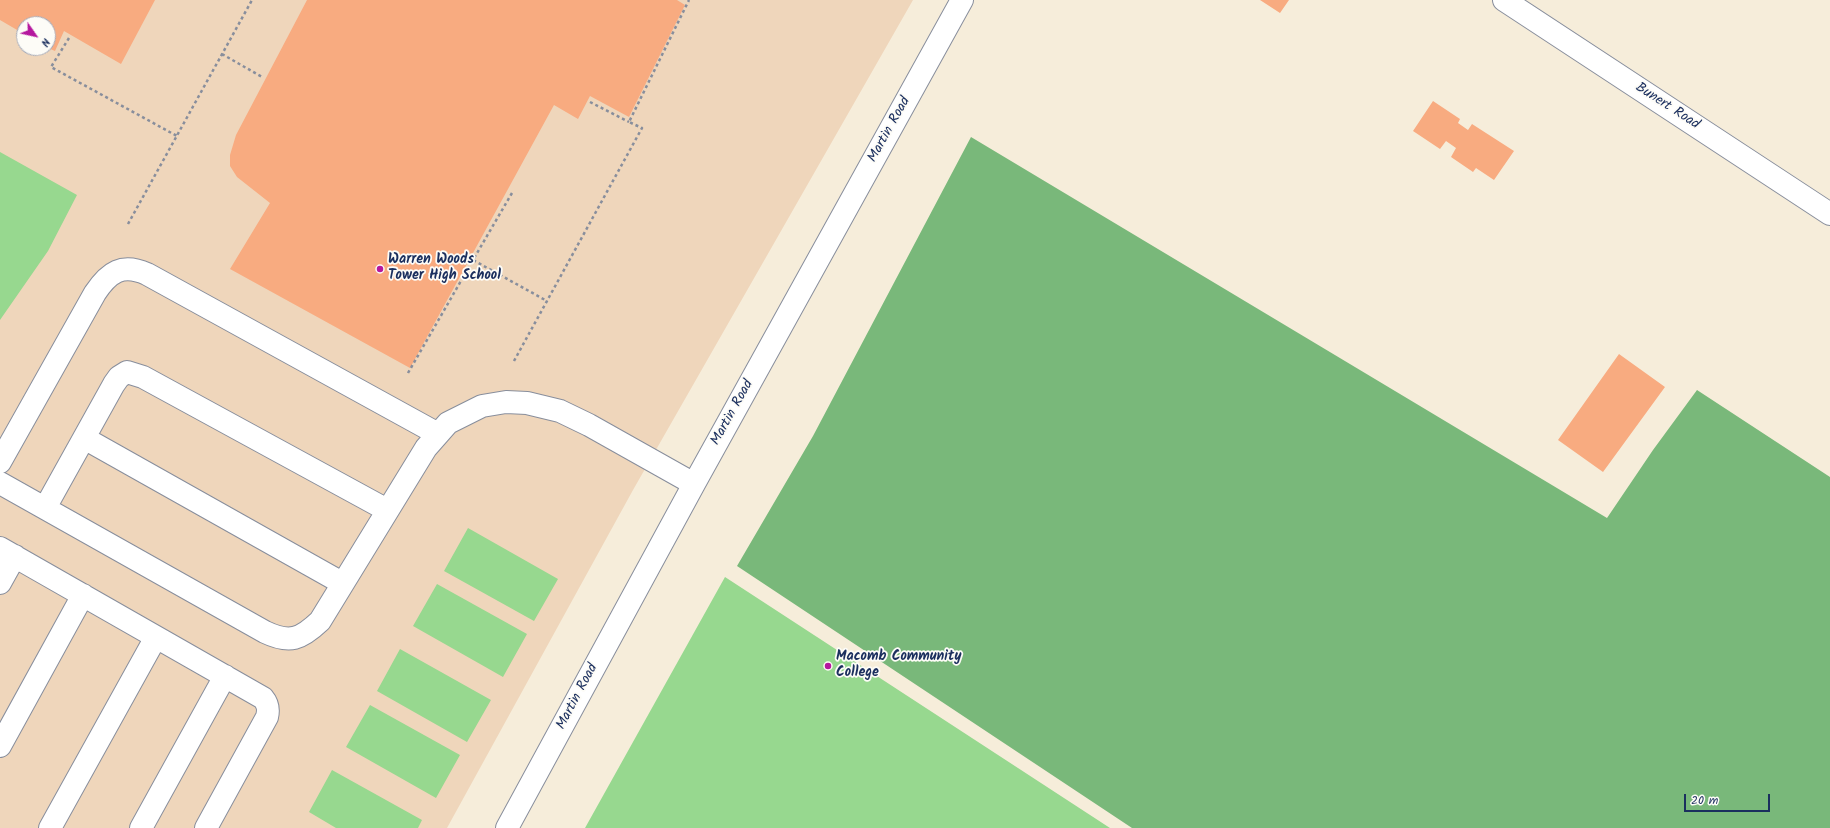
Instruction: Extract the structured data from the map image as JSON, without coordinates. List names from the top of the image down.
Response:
{
  "streets": {
    "street": ["Bunert Road", "Martin Road"]
  },
  "places": ["Warren Woods Tower High School", "Macomb Community College"],
  "scale_bar": "20 m",
  "north": "bottom right"
}
